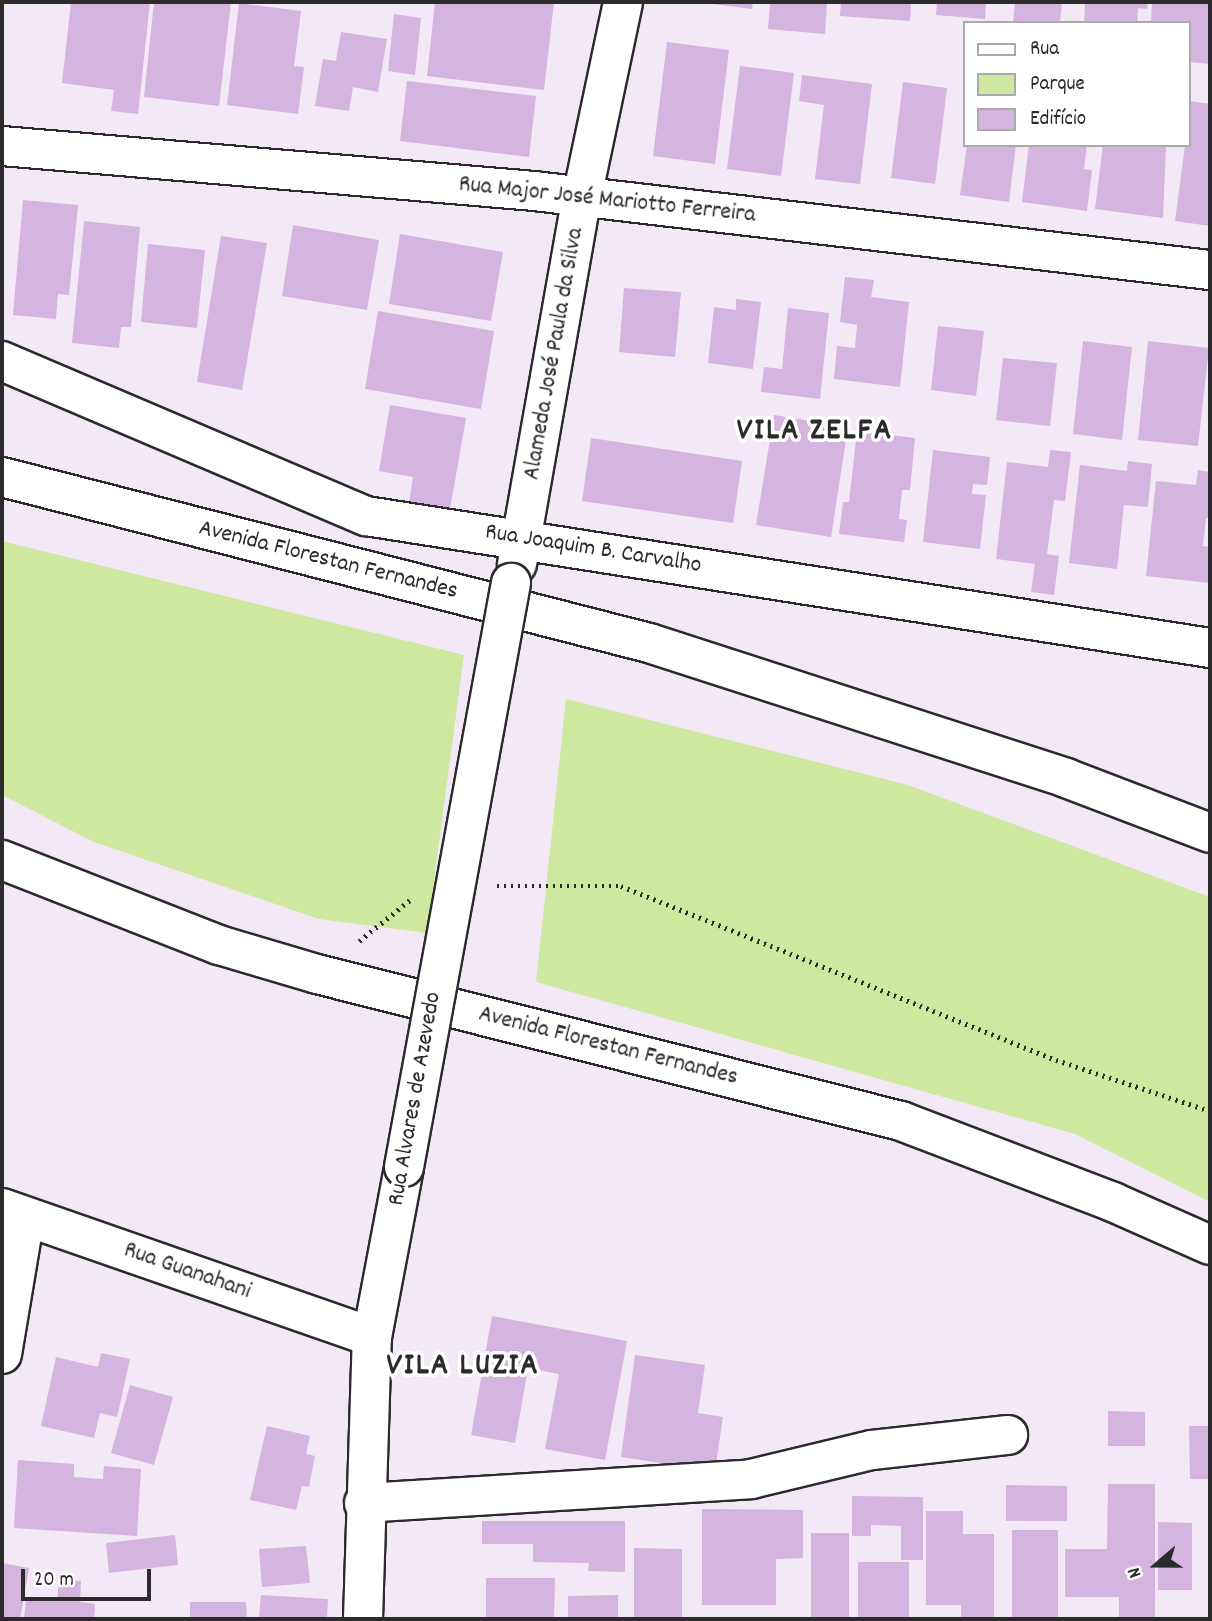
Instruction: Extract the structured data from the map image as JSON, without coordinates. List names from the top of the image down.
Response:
{
  "streets": {
    "main road": [
      "Rua Major José Mariotto Ferreira",
      "Alameda José Paula da Silva",
      "Rua Joaquim B. Carvalho",
      "Avenida Florestan Fernandes",
      "Rua Alvares de Azevedo",
      "Rua Guanahani"
    ]
  },
  "crossings": [
    ["Rua Major José Mariotto Ferreira", "Alameda José Paula da Silva"],
    ["Alameda José Paula da Silva", "Rua Joaquim B. Carvalho"],
    ["Alameda José Paula da Silva", "Rua Alvares de Azevedo"],
    ["Rua Alvares de Azevedo", "Rua Guanahani"]
  ],
  "districts": ["VILA ZELFA", "VILA LUZIA"],
  "legend": ["Rua", "Parque", "Edifício"],
  "scale_bar": "20 m",
  "north": "left"
}
